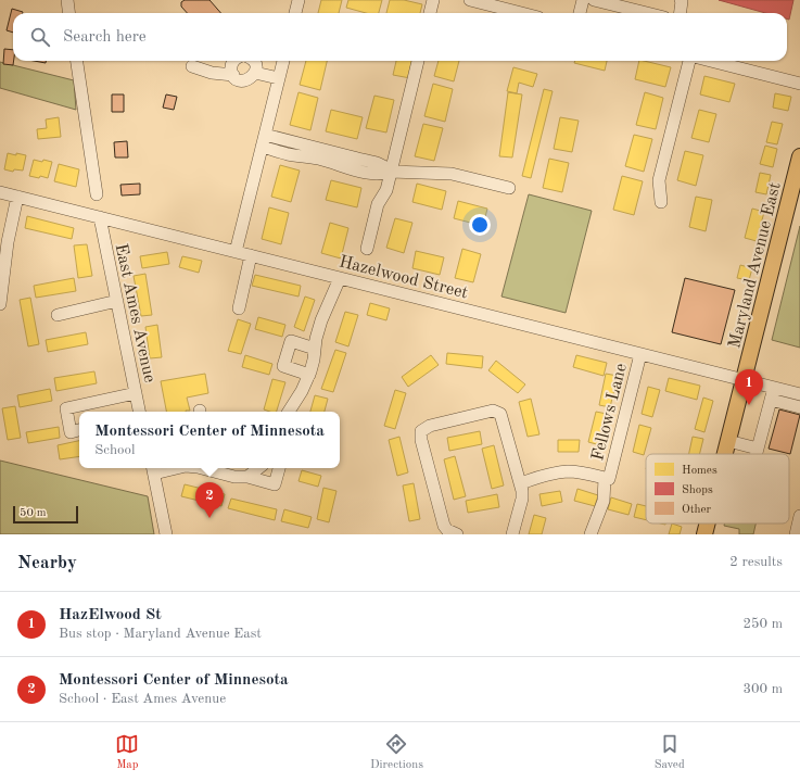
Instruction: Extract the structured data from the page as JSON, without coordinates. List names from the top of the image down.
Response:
{
  "streets": {
    "main road": ["Maryland Avenue East"],
    "street": ["Hazelwood Street", "East Ames Avenue", "Fellows Lane"]
  },
  "crossings": [
    ["Maryland Avenue East", "Hazelwood Street"],
    ["Hazelwood Street", "East Ames Avenue"],
    ["Hazelwood Street", "Fellows Lane"]
  ],
  "legend": ["Homes", "Shops", "Other"],
  "scale_bar": "50 m",
  "page": {
    "search": "Search here",
    "pins": ["1", "2"],
    "popup": ["Montessori Center of Minnesota", "School"],
    "scale": "50 m",
    "heading": ["Nearby", "2 results"],
    "list": [
      {
        "mark": "1",
        "name": "HazElwood St",
        "note": "Bus stop · Maryland Avenue East",
        "value": "250 m"
      },
      {
        "mark": "2",
        "name": "Montessori Center of Minnesota",
        "note": "School · East Ames Avenue",
        "value": "300 m"
      }
    ],
    "nav": ["Map", "Directions", "Saved"]
  }
}
